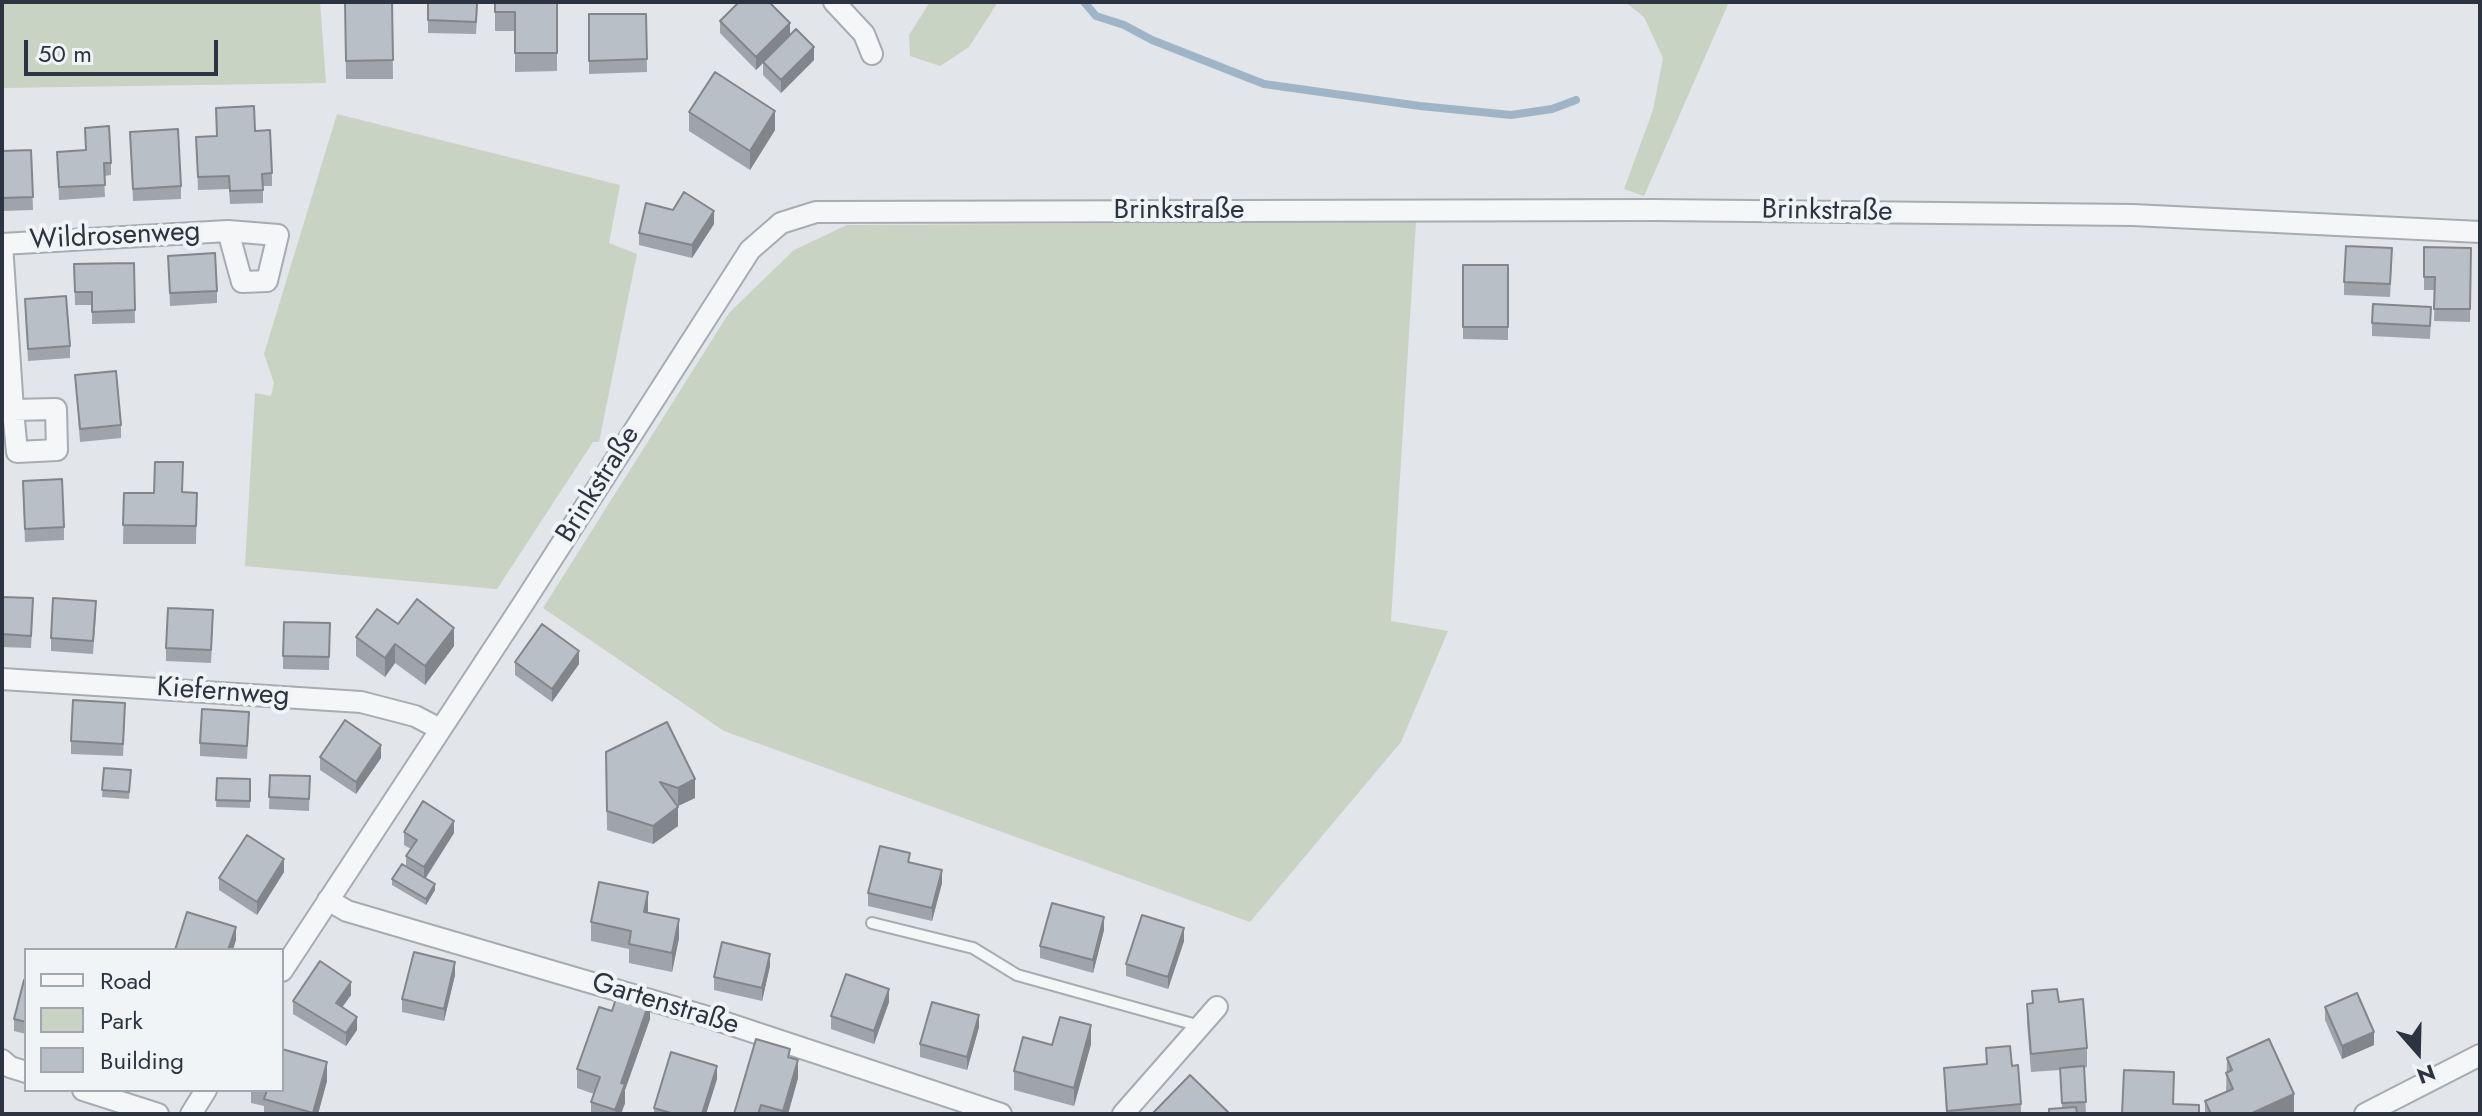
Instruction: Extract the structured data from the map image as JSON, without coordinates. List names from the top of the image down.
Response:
{
  "streets": {
    "street": [
      "Brinkstraße",
      "Wildrosenweg",
      "Kiefernweg",
      "Gartenstraße"
    ]
  },
  "crossings": [
    ["Brinkstraße", "Kiefernweg"],
    ["Brinkstraße", "Gartenstraße"]
  ],
  "legend": ["Road", "Park", "Building"],
  "scale_bar": "50 m",
  "north": "bottom"
}
